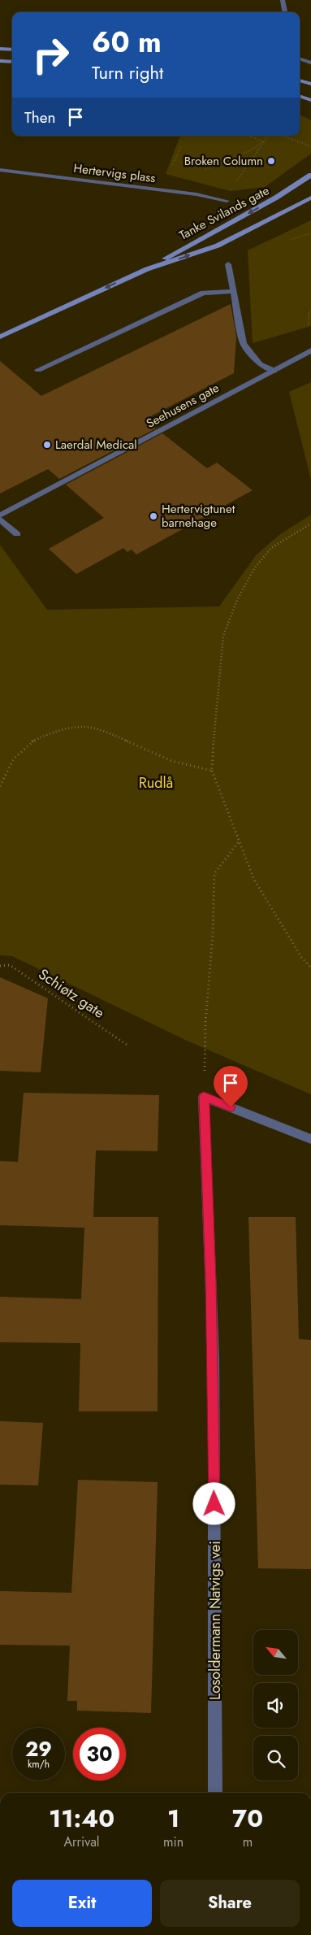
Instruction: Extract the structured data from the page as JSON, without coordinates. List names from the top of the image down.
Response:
{
  "streets": {
    "main road": ["Tanke Svilands gate"],
    "street": ["Hertervigs plass", "Seehusens gate", "Losoldermann Natvigs vei"],
    "path": ["Schiøtz gate"]
  },
  "parks": ["Rudlå"],
  "places": ["Broken Column", "Laerdal Medical", "Hertervigtunet barnehage"],
  "north": "top left",
  "page": {
    "turn": ["60 m", "Turn right"],
    "then": "Then",
    "speed": "29 km/h",
    "limit": "30",
    "eta": [
      "11:40",
      "Arrival",
      "1",
      "min",
      "70",
      "m"
    ],
    "buttons": ["Exit", "Share"]
  }
}
